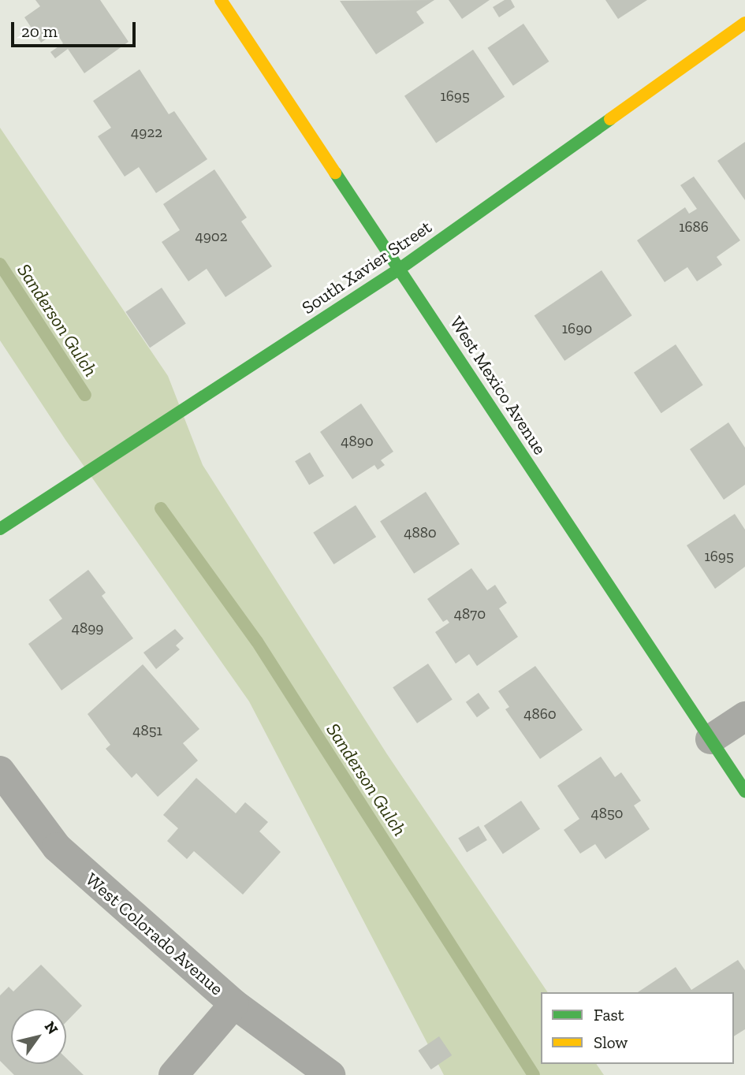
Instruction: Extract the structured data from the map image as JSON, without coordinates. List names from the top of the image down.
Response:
{
  "streets": {
    "street": ["South Xavier Street", "West Mexico Avenue", "West Colorado Avenue"]
  },
  "crossings": [
    ["South Xavier Street", "West Mexico Avenue"]
  ],
  "water": ["Sanderson Gulch"],
  "house_numbers": [
    "1695",
    "4922",
    "1686",
    "4902",
    "1690",
    "4890",
    "4880",
    "1695",
    "4870",
    "4899",
    "4860",
    "4851",
    "4850"
  ],
  "legend": ["Fast", "Slow"],
  "scale_bar": "20 m",
  "north": "top right"
}
